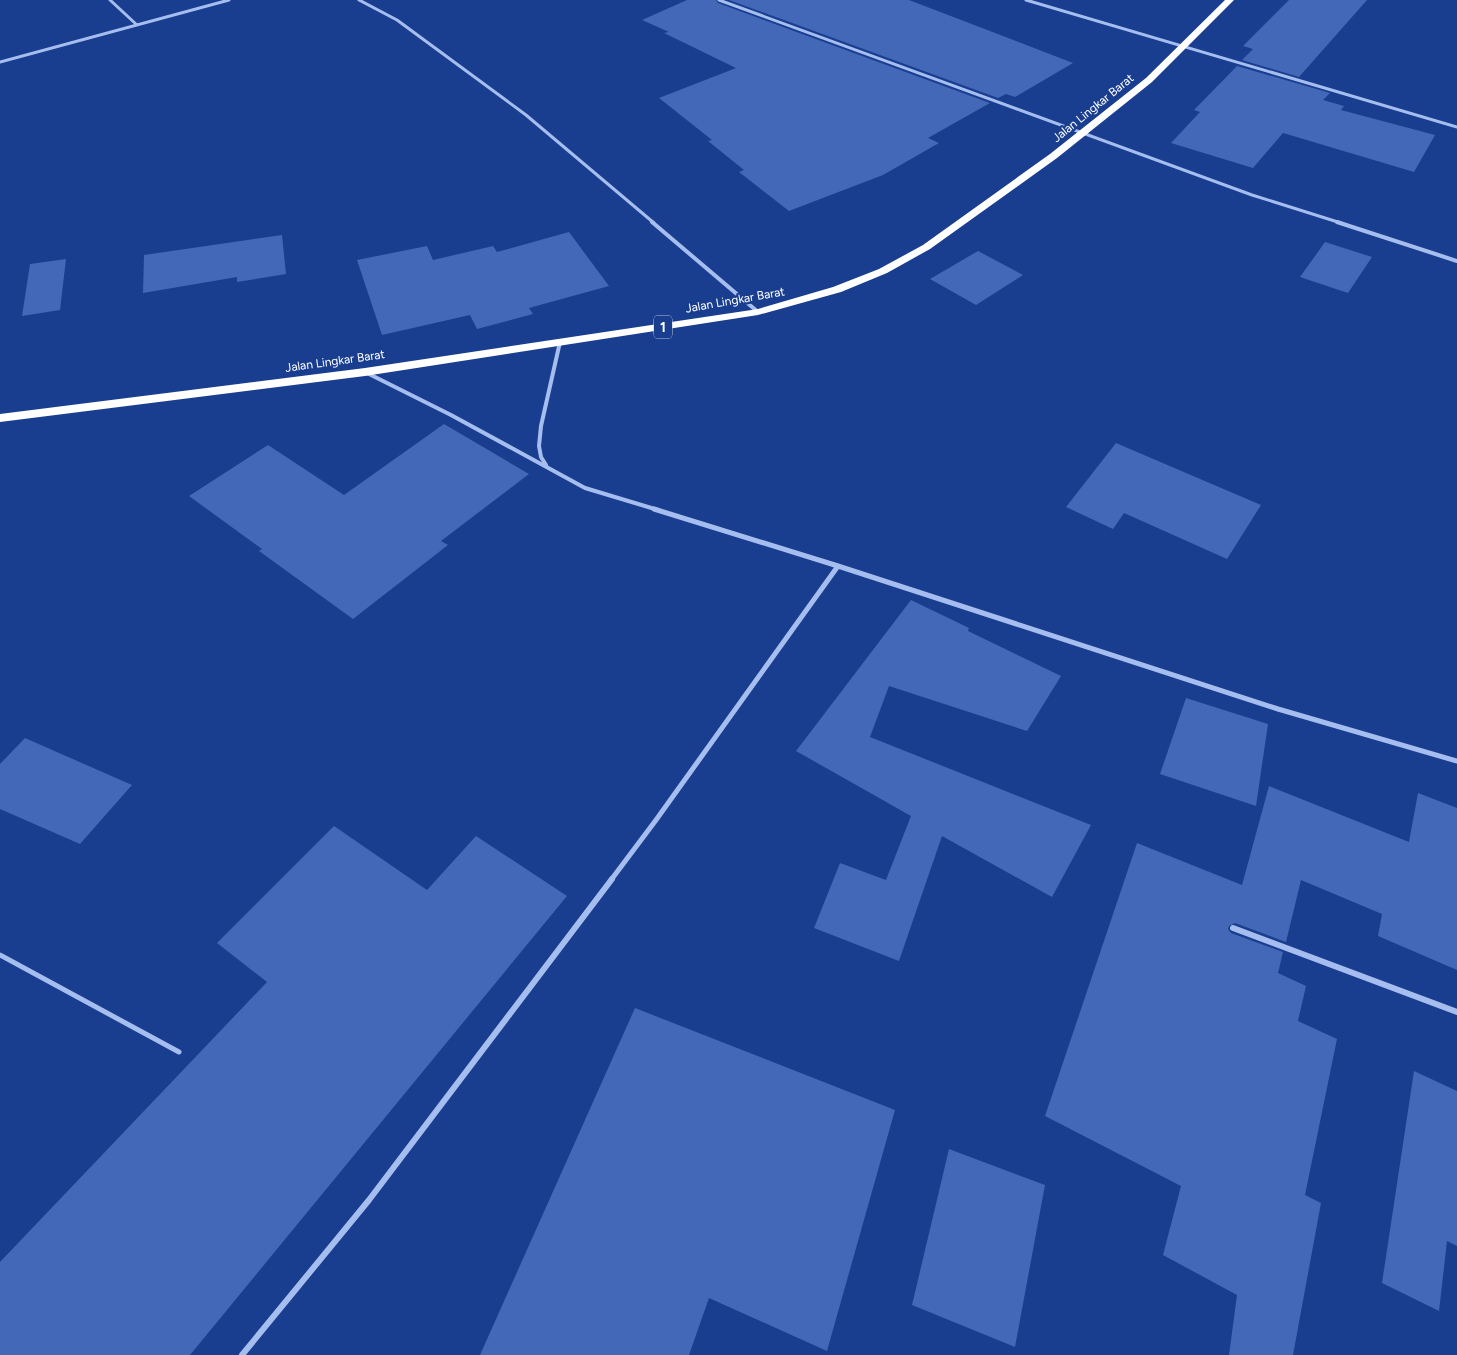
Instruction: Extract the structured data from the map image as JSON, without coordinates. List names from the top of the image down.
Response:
{
  "streets": {
    "highway": ["Jalan Lingkar Barat", "1"]
  }
}
